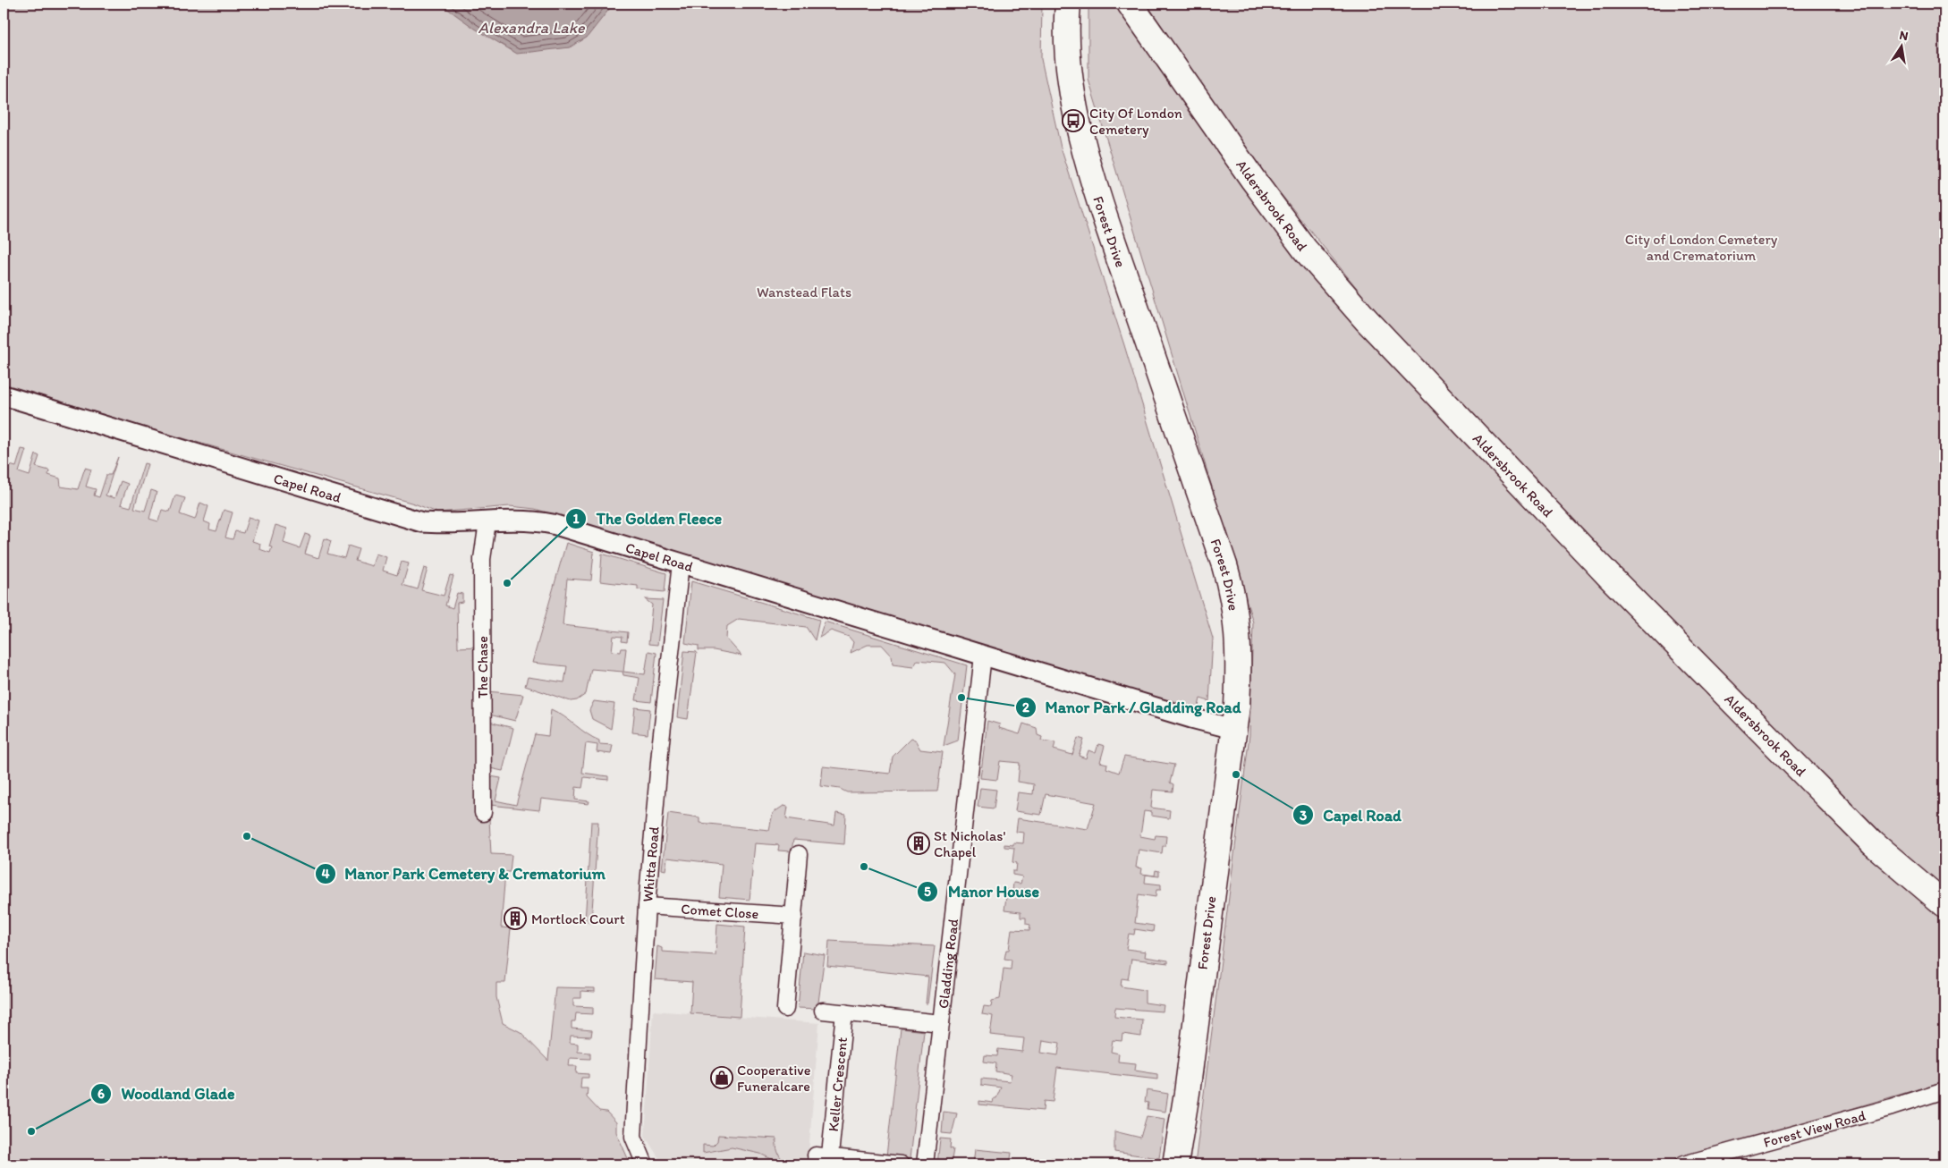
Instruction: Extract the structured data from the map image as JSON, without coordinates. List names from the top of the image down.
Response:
{
  "streets": {
    "main road": ["Aldersbrook Road", "Forest Drive"],
    "street": [
      "Capel Road",
      "The Chase",
      "Whitta Road",
      "Comet Close",
      "Gladding Road",
      "Keller Crescent",
      "Forest View Road"
    ]
  },
  "crossings": [
    ["Forest Drive", "Capel Road"],
    ["Capel Road", "The Chase"],
    ["Capel Road", "Whitta Road"],
    ["Capel Road", "Gladding Road"],
    ["Whitta Road", "Comet Close"]
  ],
  "water": ["Alexandra Lake"],
  "parks": ["City of London Cemetery and Crematorium", "Wanstead Flats"],
  "places": {
    "bus stop": ["City Of London Cemetery"],
    "other": [
      "The Golden Fleece",
      "Manor Park / Gladding Road",
      "Capel Road",
      "Manor Park Cemetery & Crematorium",
      "Manor House",
      "Woodland Glade"
    ],
    "building": ["St Nicholas' Chapel", "Mortlock Court"],
    "shop": ["Cooperative Funeralcare"]
  },
  "north": "top"
}
